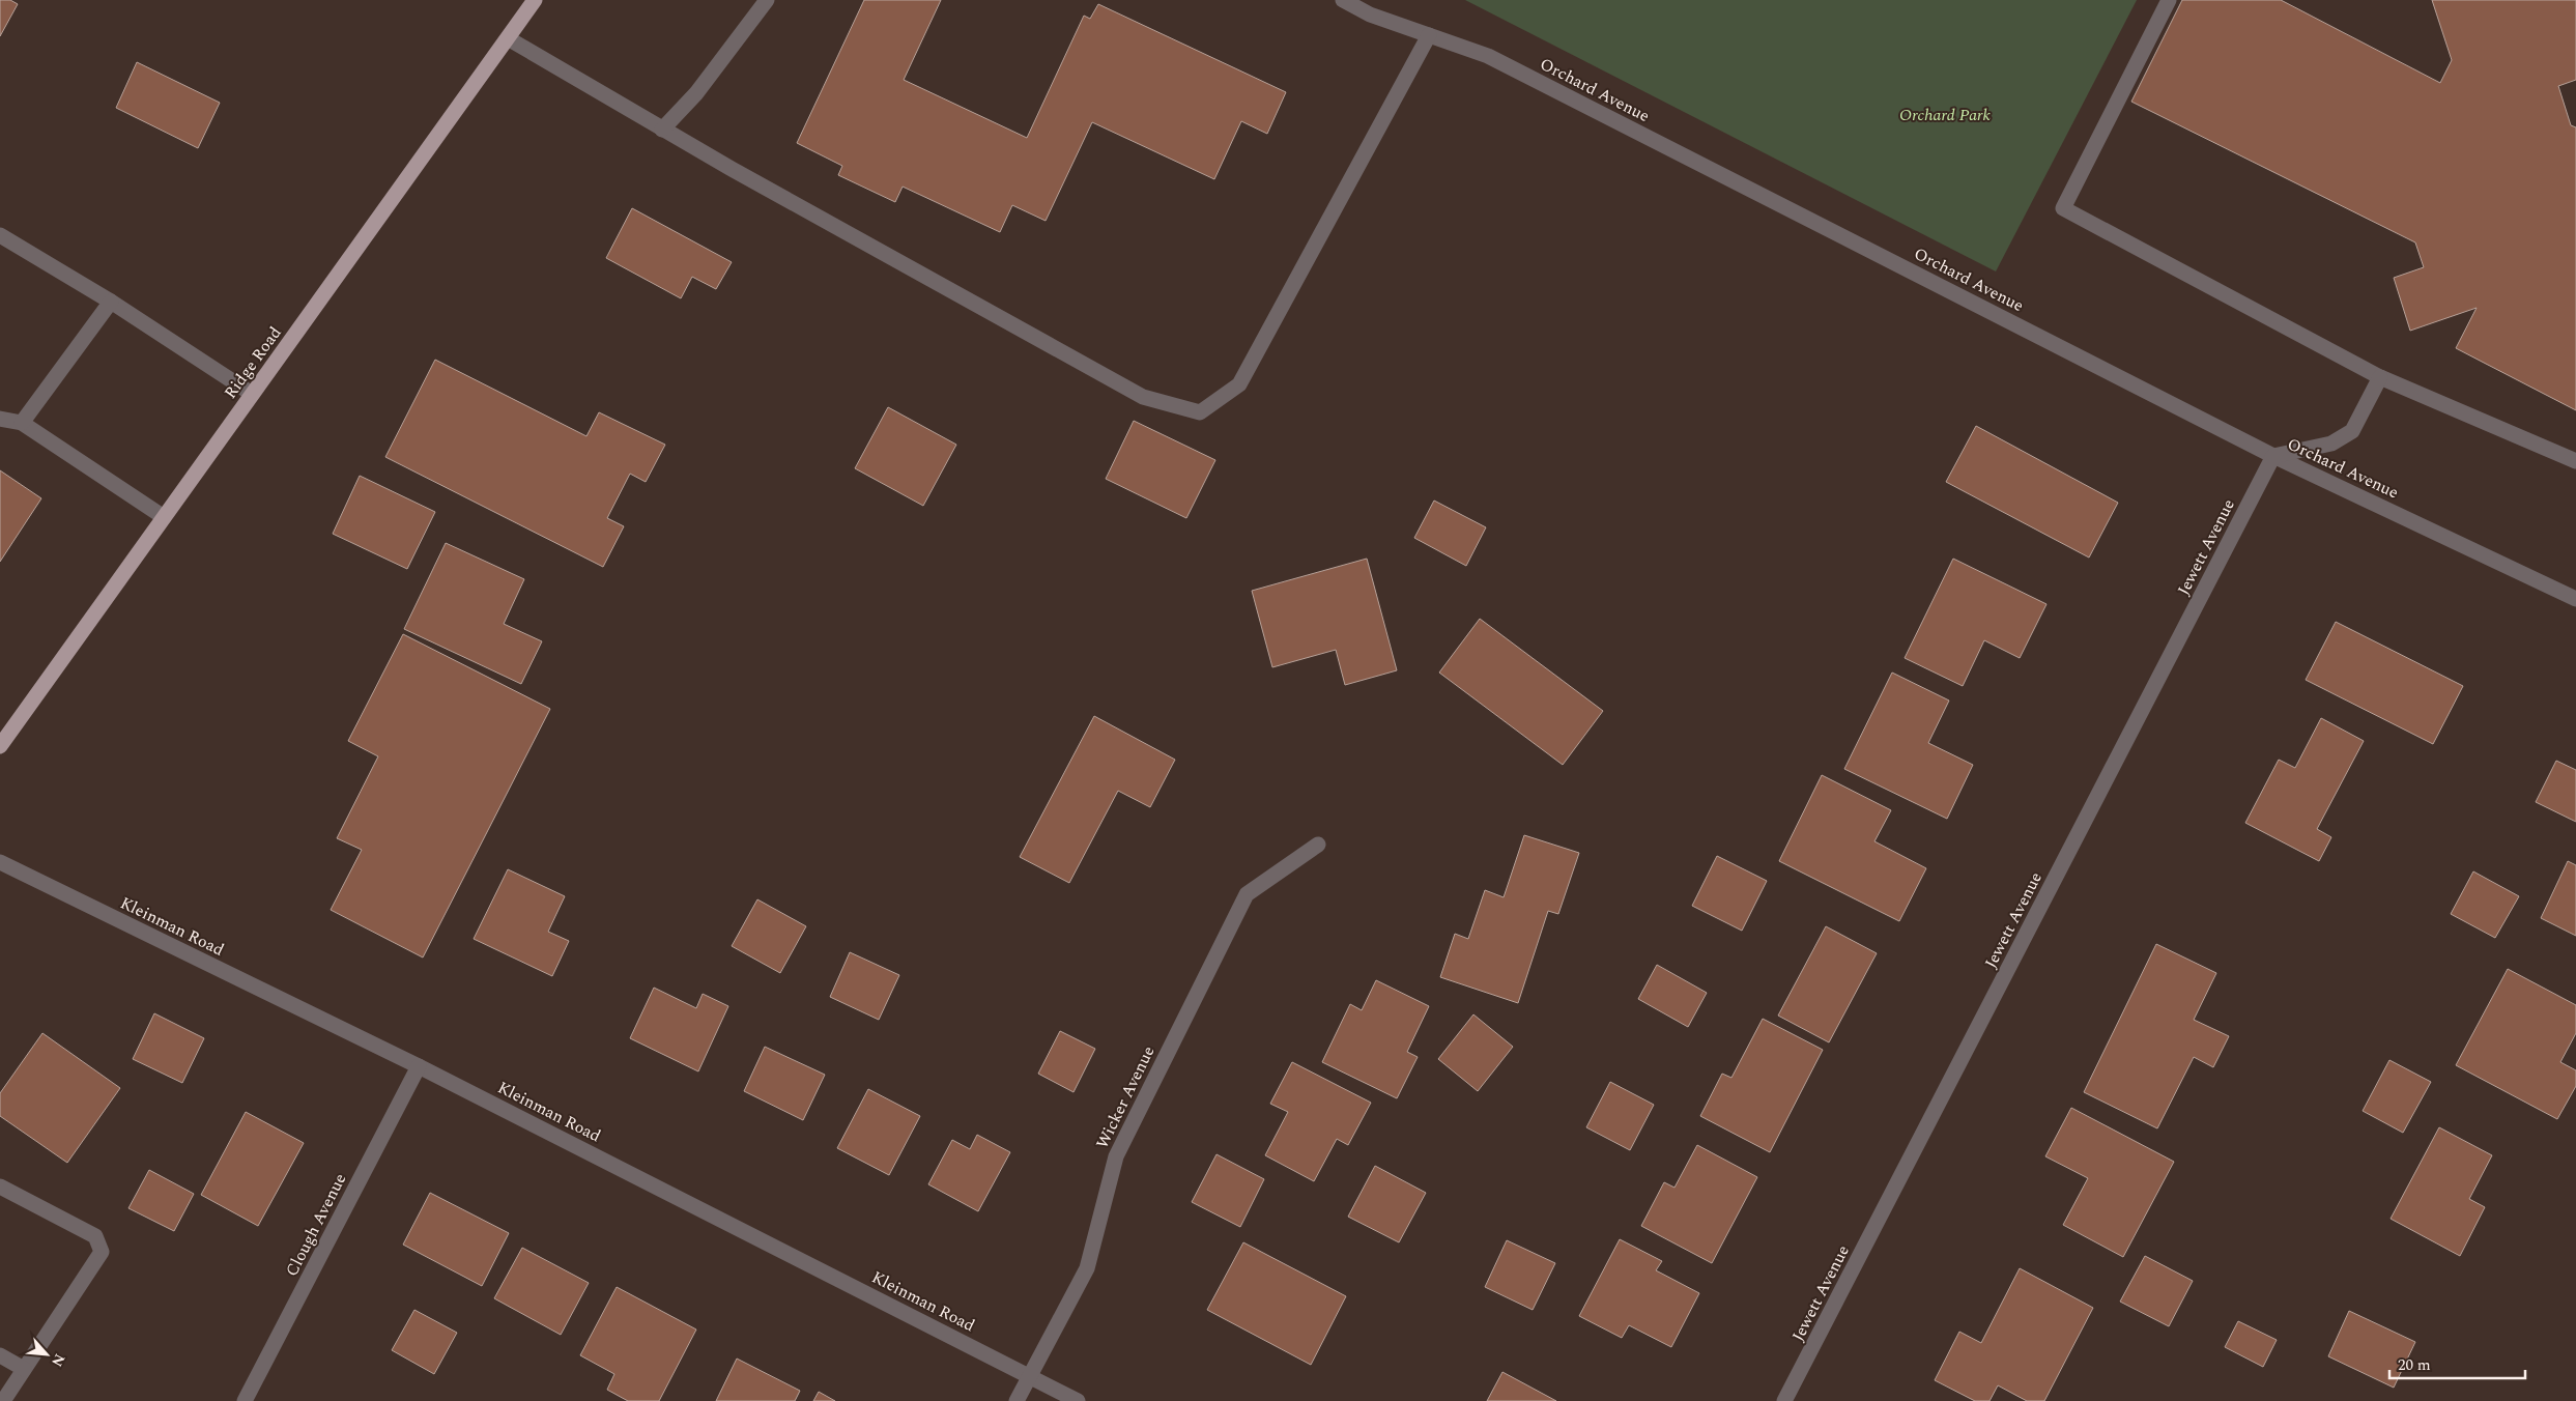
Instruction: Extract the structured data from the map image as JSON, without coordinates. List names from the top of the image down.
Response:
{
  "streets": {
    "main road": ["Ridge Road"],
    "street": [
      "Orchard Avenue",
      "Jewett Avenue",
      "Kleinman Road",
      "Wicker Avenue",
      "Clough Avenue"
    ]
  },
  "crossings": [
    ["Orchard Avenue", "Jewett Avenue"],
    ["Kleinman Road", "Wicker Avenue"],
    ["Kleinman Road", "Clough Avenue"]
  ],
  "parks": ["Orchard Park"],
  "scale_bar": "20 m",
  "north": "bottom right"
}
